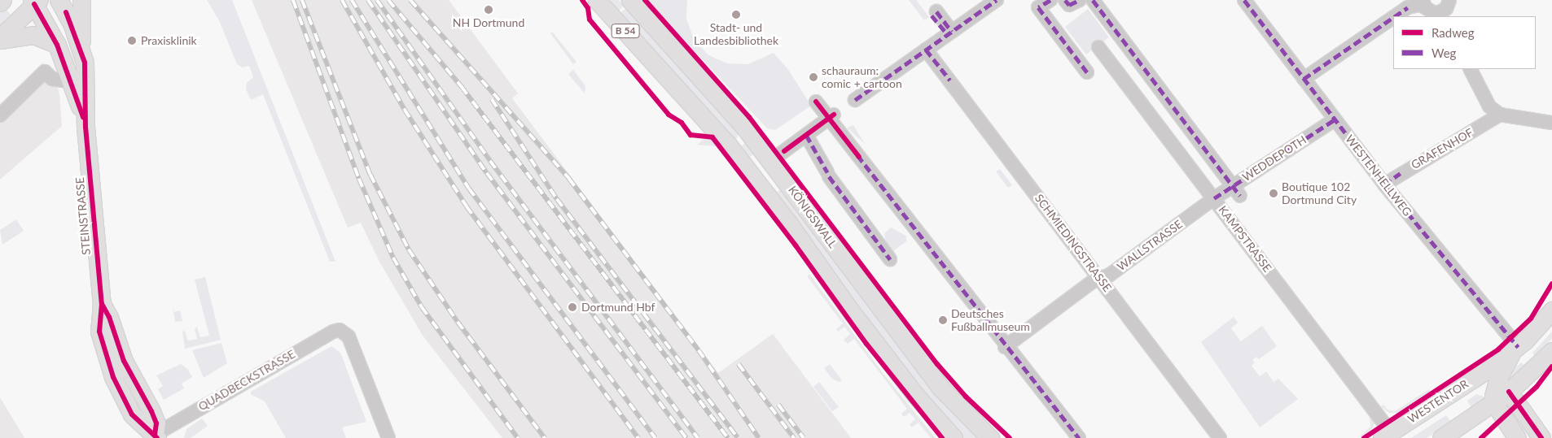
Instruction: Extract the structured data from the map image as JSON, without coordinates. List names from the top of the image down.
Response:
{
  "streets": {
    "main road": [
      "B 54",
      "STEINSTRASSE",
      "KÖNIGSWALL",
      "WESTENTOR"
    ],
    "street": [
      "GRAFENHOF",
      "WEDDEPOTH",
      "WESTENHELLWEG",
      "KAMPSTRASSE",
      "SCHMIEDINGSTRASSE",
      "WALLSTRASSE",
      "QUADBECKSTRASSE"
    ]
  },
  "crossings": [
    ["GRAFENHOF", "WESTENHELLWEG"],
    ["WEDDEPOTH", "WESTENHELLWEG"],
    ["WEDDEPOTH", "KAMPSTRASSE"],
    ["WEDDEPOTH", "WALLSTRASSE"],
    ["WESTENHELLWEG", "WESTENTOR"],
    ["STEINSTRASSE", "QUADBECKSTRASSE"],
    ["KAMPSTRASSE", "WALLSTRASSE"],
    ["KAMPSTRASSE", "WESTENTOR"],
    ["SCHMIEDINGSTRASSE", "WALLSTRASSE"]
  ],
  "places": [
    "NH Dortmund",
    "Stadt- und Landesbibliothek",
    "Praxisklinik",
    "schauraum: comic + cartoon",
    "Boutique 102 Dortmund City",
    "Dortmund Hbf",
    "Deutsches Fußballmuseum"
  ],
  "legend": ["Radweg", "Weg"]
}
